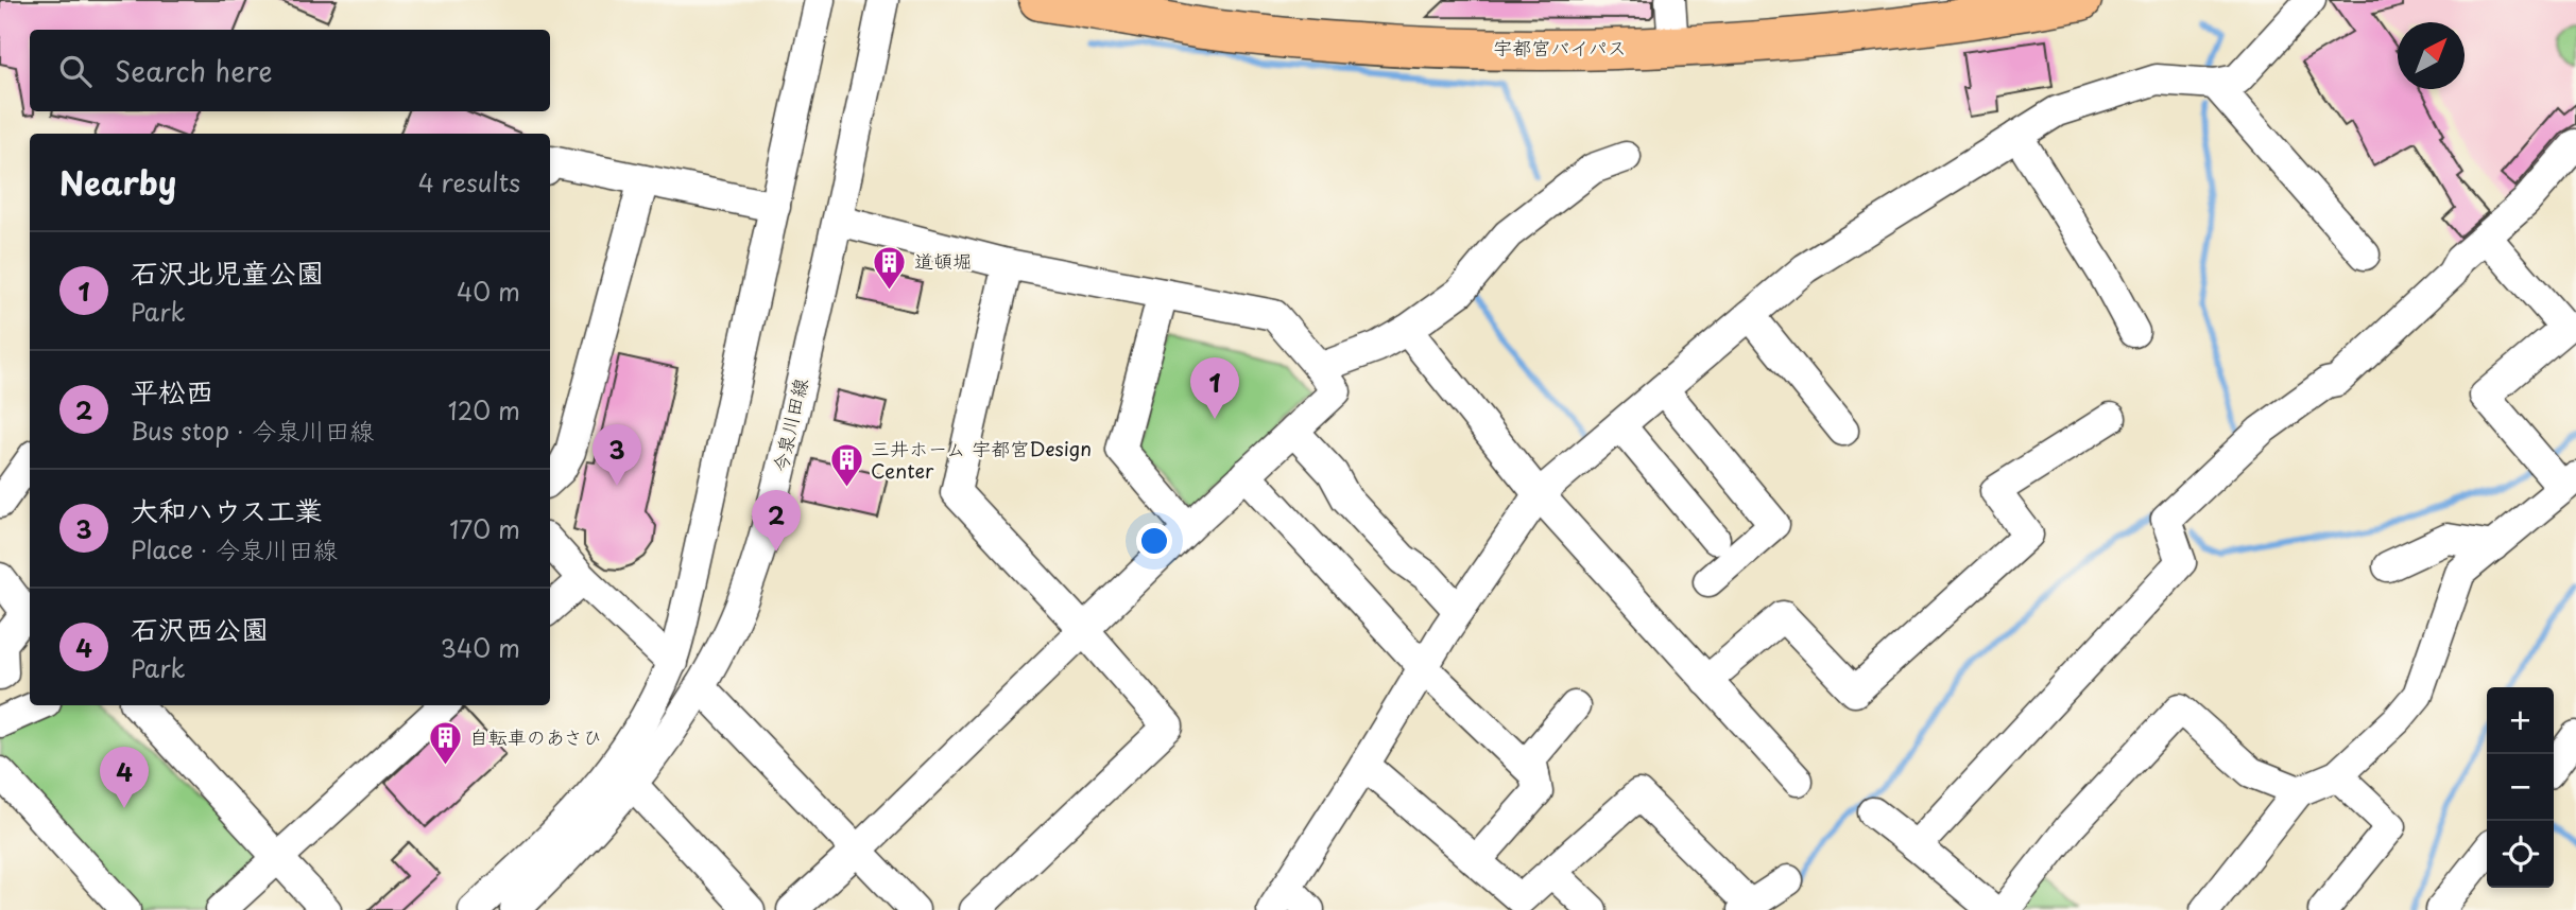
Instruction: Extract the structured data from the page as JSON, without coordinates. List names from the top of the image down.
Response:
{
  "streets": {
    "highway": ["宇都宮バイパス"],
    "street": ["今泉川田線"]
  },
  "places": {
    "building": ["道頓堀", "三井ホーム 宇都宮Design Center", "自転車のあさひ"]
  },
  "north": "top right",
  "page": {
    "search": "Search here",
    "heading": ["Nearby", "4 results"],
    "list": [
      {
        "mark": "1",
        "name": "石沢北児童公園",
        "note": "Park",
        "value": "40 m"
      },
      {
        "mark": "2",
        "name": "平松西",
        "note": "Bus stop · 今泉川田線",
        "value": "120 m"
      },
      {
        "mark": "3",
        "name": "大和ハウス工業",
        "note": "Place · 今泉川田線",
        "value": "170 m"
      },
      {
        "mark": "4",
        "name": "石沢西公園",
        "note": "Park",
        "value": "340 m"
      }
    ],
    "pins": [
      "1",
      "3",
      "2",
      "4"
    ],
    "map_buttons": ["+", "−"]
  }
}
